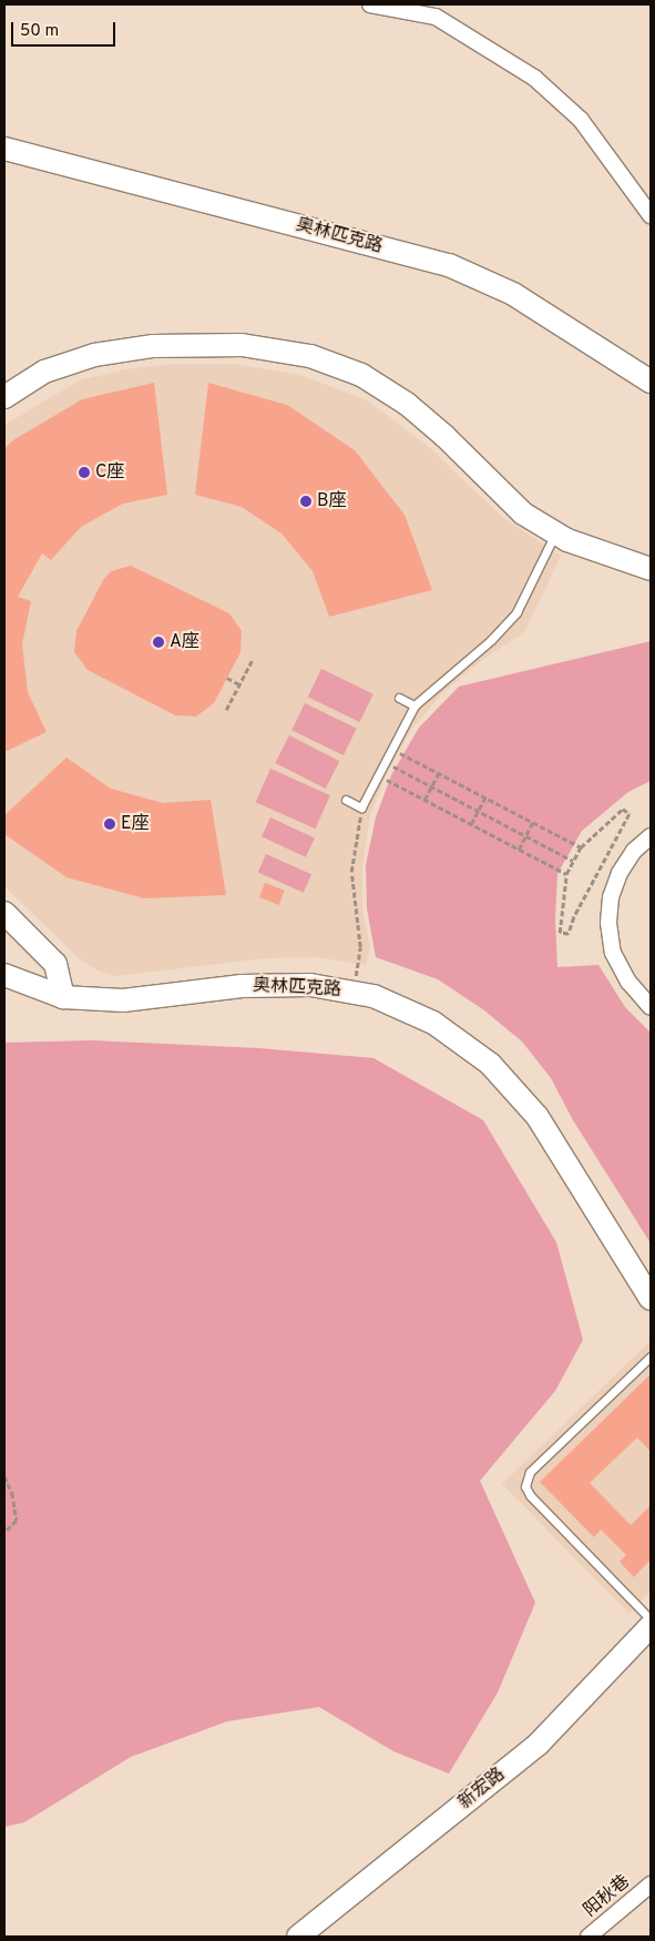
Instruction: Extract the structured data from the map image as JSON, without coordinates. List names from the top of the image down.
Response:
{
  "streets": {
    "street": ["奥林匹克路", "新宏路", "阳秋巷"]
  },
  "places": [
    "C座",
    "B座",
    "A座",
    "E座"
  ],
  "scale_bar": "50 m"
}
